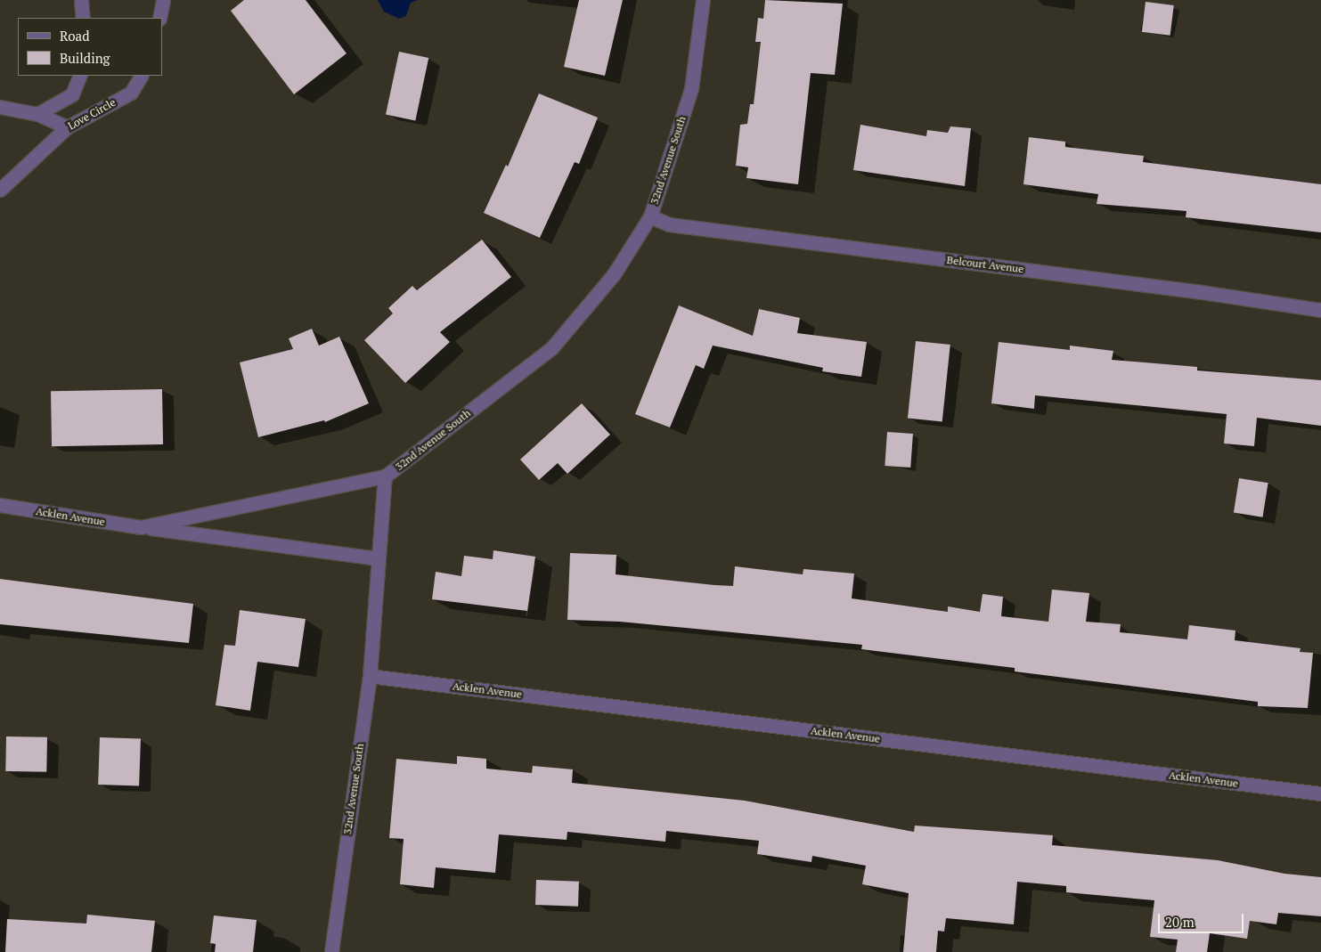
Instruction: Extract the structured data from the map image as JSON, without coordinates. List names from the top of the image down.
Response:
{
  "streets": {
    "street": [
      "Love Circle",
      "32nd Avenue South",
      "Belcourt Avenue",
      "Acklen Avenue"
    ]
  },
  "crossings": [
    ["32nd Avenue South", "Belcourt Avenue"],
    ["32nd Avenue South", "Acklen Avenue"]
  ],
  "legend": ["Road", "Building"],
  "scale_bar": "20 m"
}
